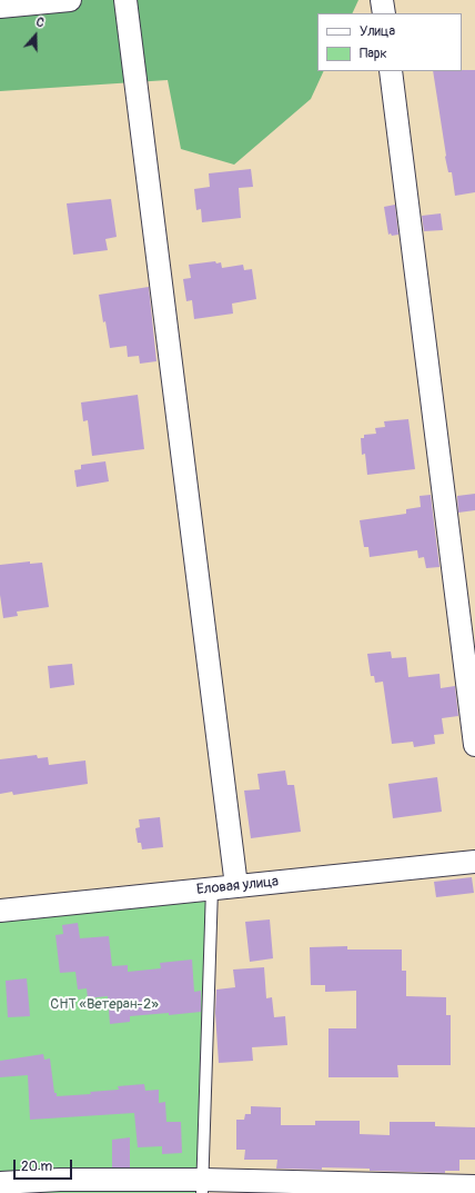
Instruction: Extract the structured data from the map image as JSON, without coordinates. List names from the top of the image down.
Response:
{
  "streets": {
    "street": ["Еловая улица"]
  },
  "parks": ["СНТ «Ветеран-2»"],
  "legend": ["Улица", "Парк"],
  "scale_bar": "20 m",
  "north": "top"
}
